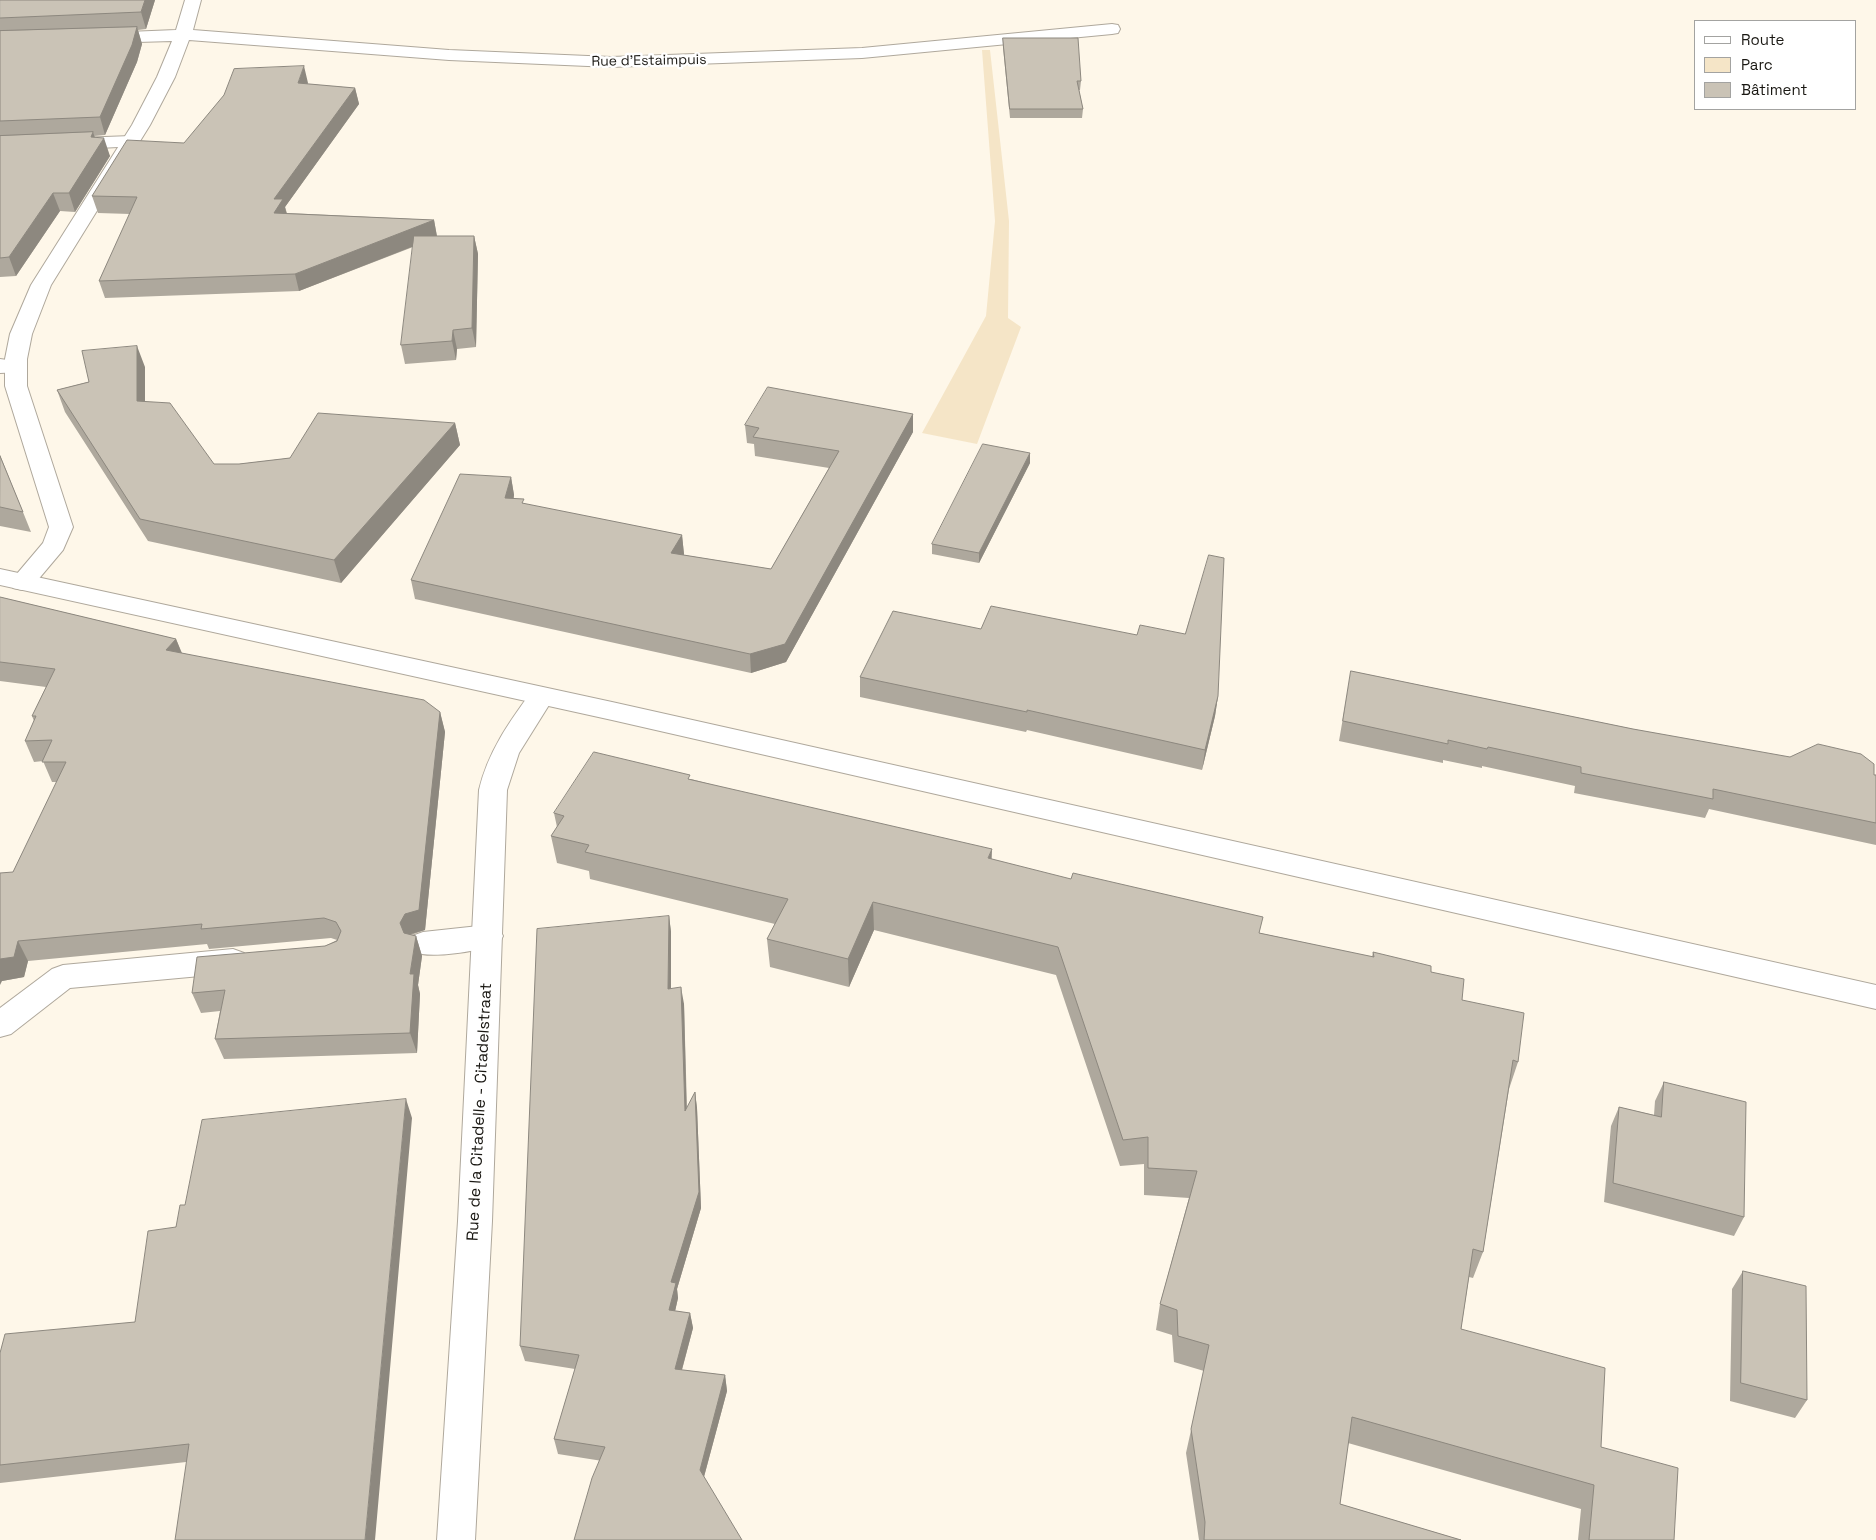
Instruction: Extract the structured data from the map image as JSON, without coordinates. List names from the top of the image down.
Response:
{
  "streets": {
    "street": ["Rue d'Estaimpuis", "Rue de la Citadelle - Citadelstraat"]
  },
  "legend": ["Route", "Parc", "Bâtiment"]
}
